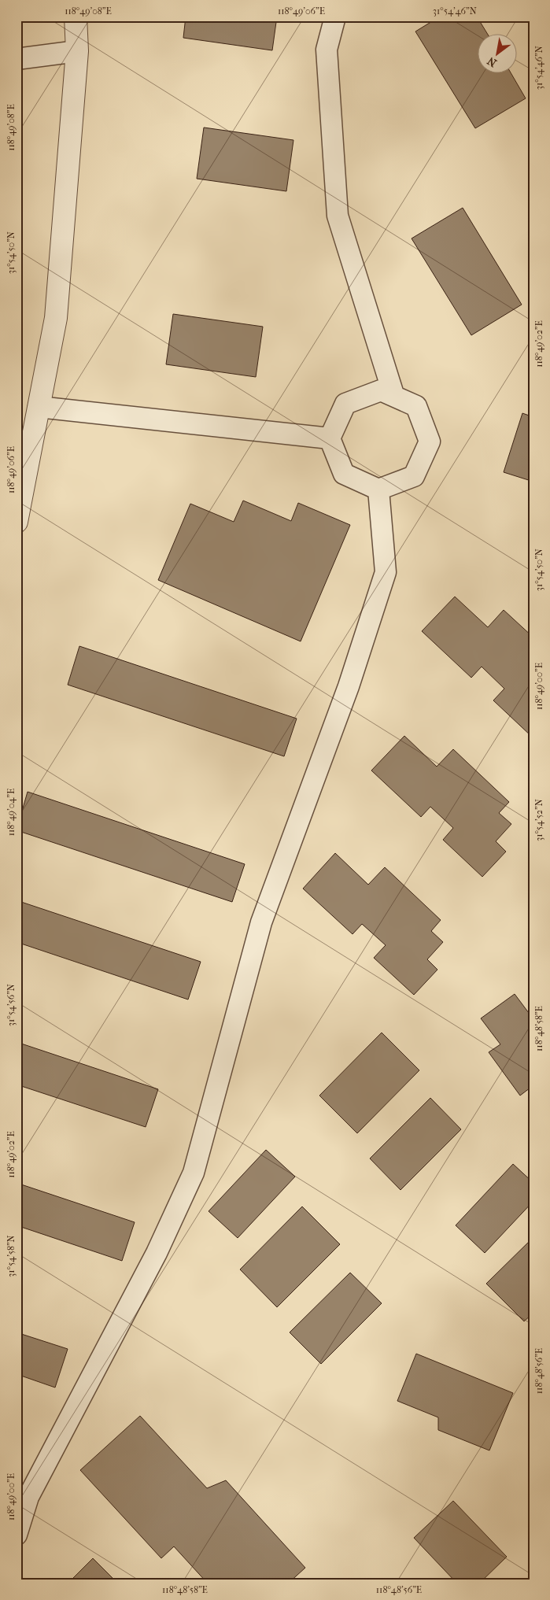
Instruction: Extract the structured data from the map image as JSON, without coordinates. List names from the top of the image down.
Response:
{
  "north": "bottom left",
  "coordinates": [
    "118°49'08\"E",
    "118°49'06\"E",
    "31°54'46\"N",
    "31°54'50\"N",
    "118°49'02\"E",
    "118°49'00\"E",
    "118°49'04\"E",
    "31°54'52\"N",
    "31°54'56\"N",
    "118°48'58\"E",
    "31°54'58\"N",
    "118°48'56\"E"
  ]
}
